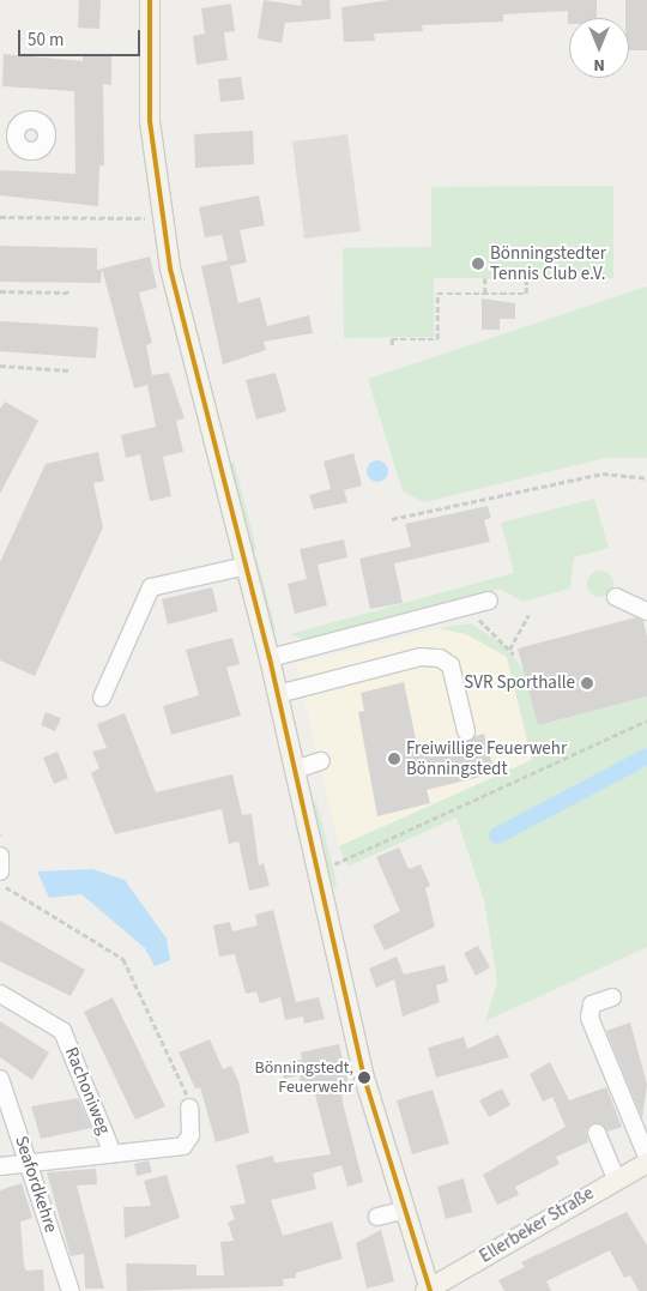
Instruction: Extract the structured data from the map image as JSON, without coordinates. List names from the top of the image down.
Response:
{
  "streets": {
    "main road": ["Ellerbeker Straße"],
    "street": ["Rachoniweg", "Seafordkehre"]
  },
  "crossings": [
    ["Rachoniweg", "Seafordkehre"]
  ],
  "places": [
    "Bönningstedter Tennis Club e.V.",
    "SVR Sporthalle",
    "Freiwillige Feuerwehr Bönningstedt",
    "Bönningstedt, Feuerwehr"
  ],
  "scale_bar": "50 m",
  "north": "bottom"
}
